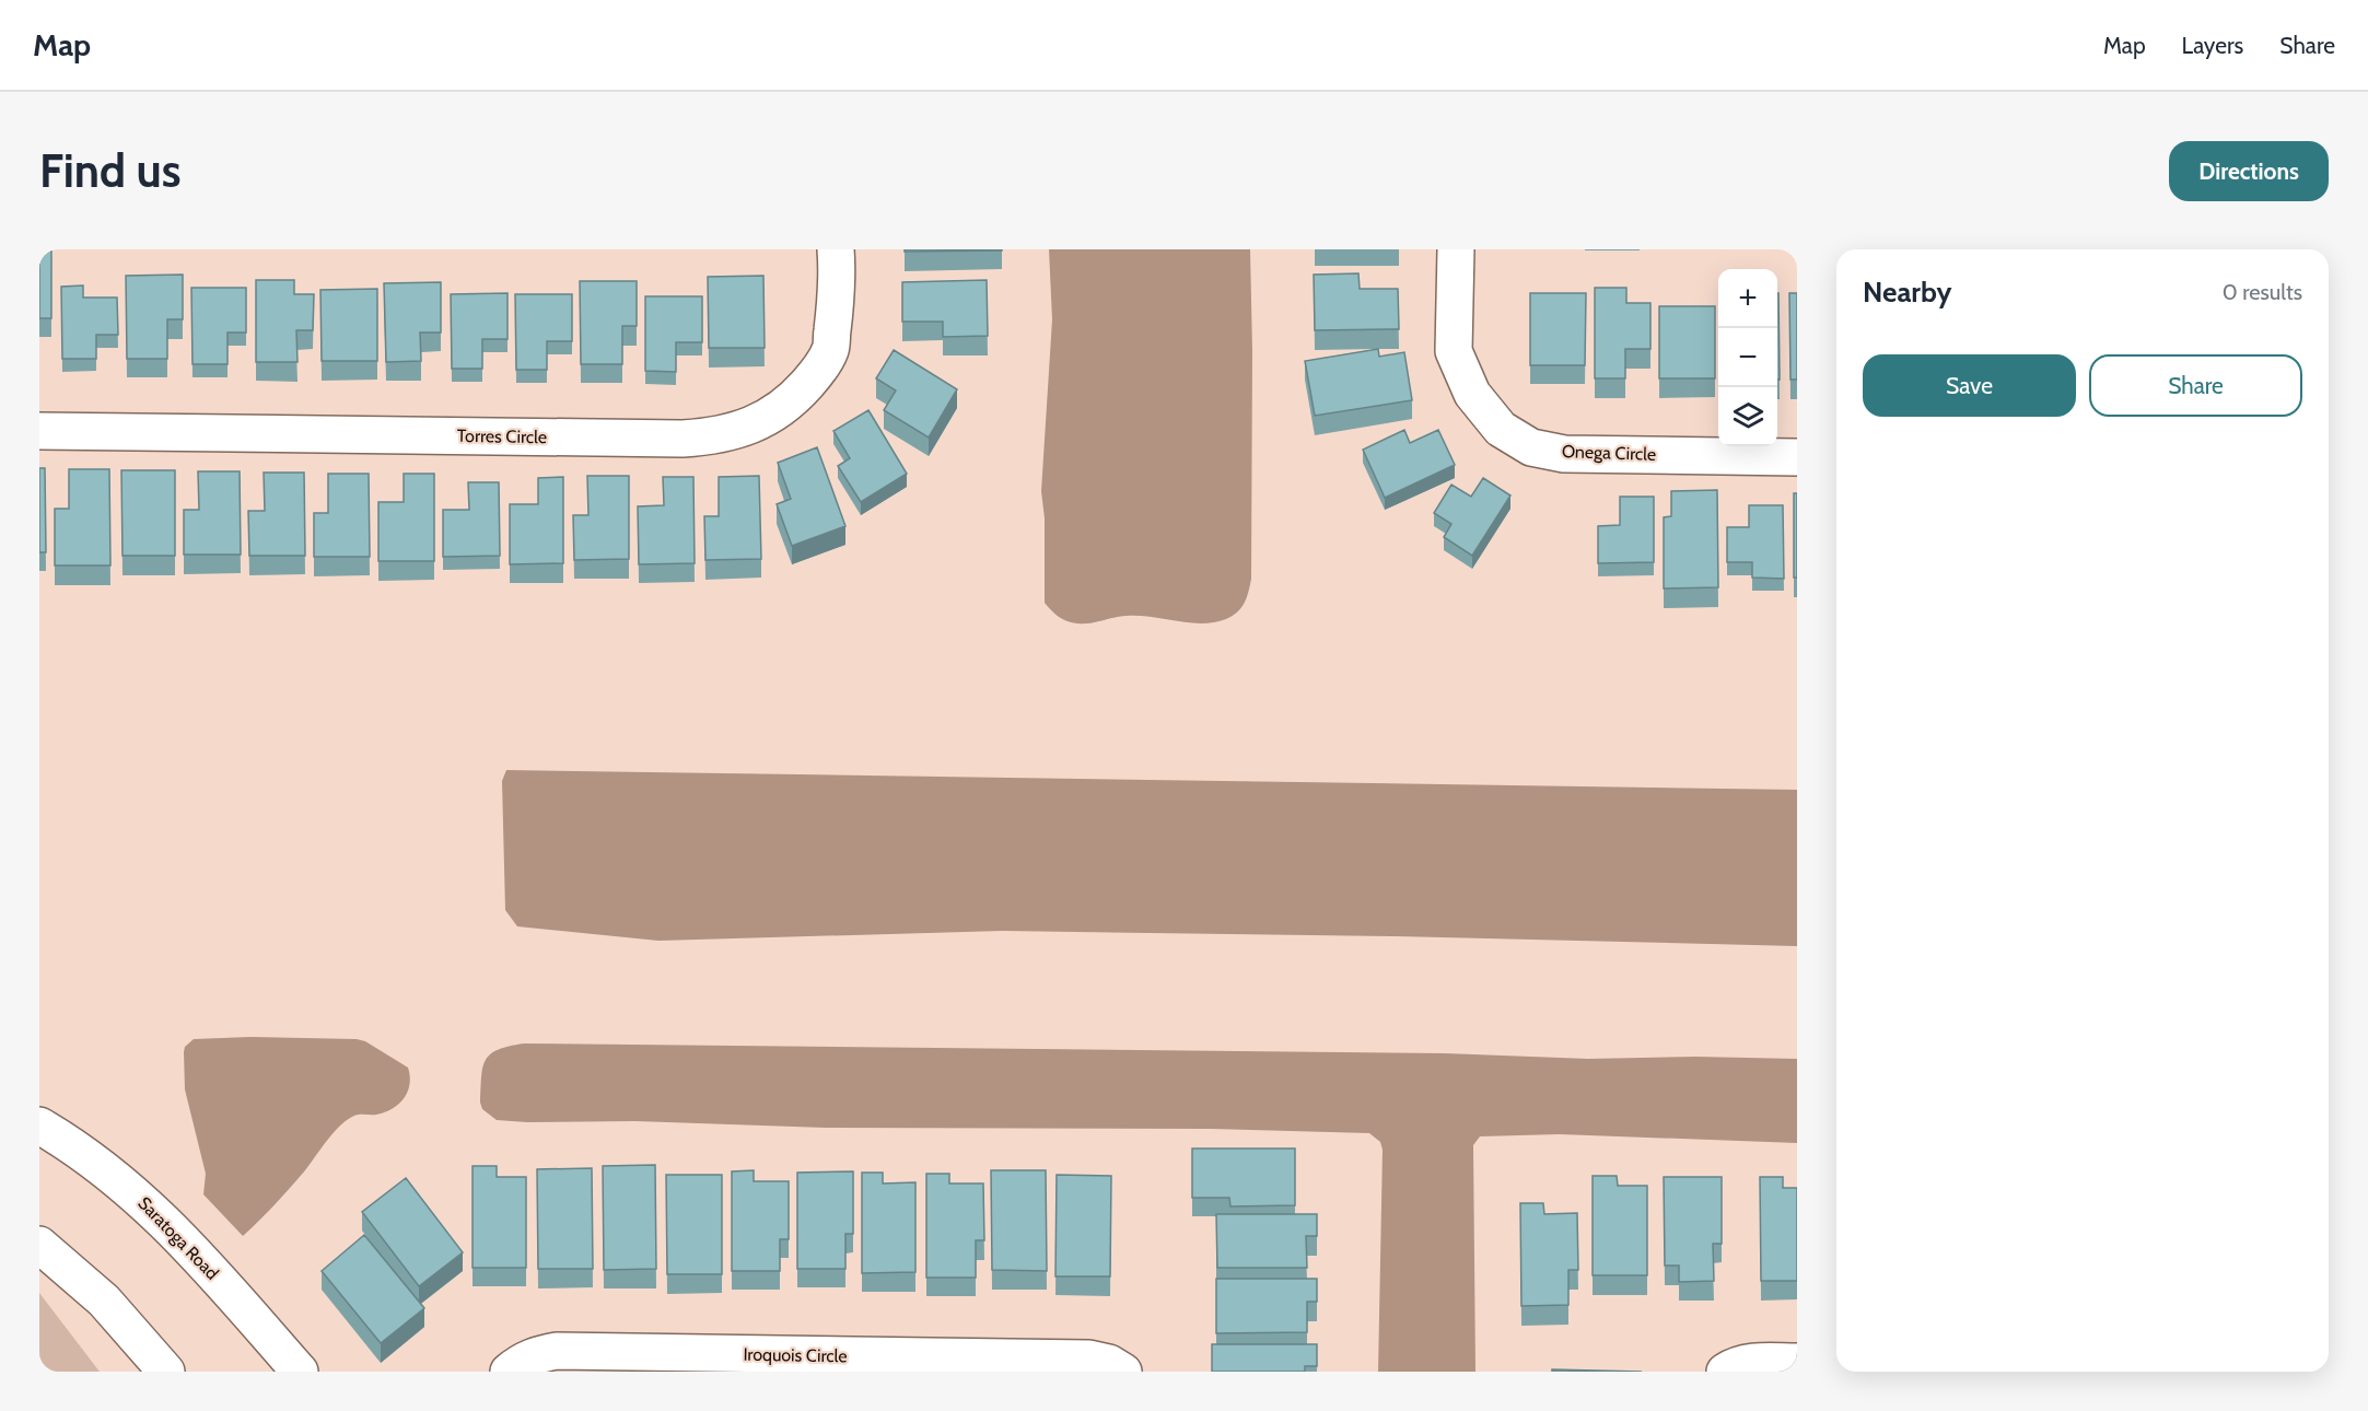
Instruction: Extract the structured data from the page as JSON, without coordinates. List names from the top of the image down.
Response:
{
  "streets": {
    "street": [
      "Torres Circle",
      "Onega Circle",
      "Saratoga Road",
      "Iroquois Circle"
    ]
  },
  "page": {
    "header": "Map",
    "nav": ["Map", "Layers", "Share"],
    "buttons": [
      "Directions",
      ["Save", "Share"]
    ],
    "title": "Find us",
    "heading": ["Nearby", "0 results"],
    "map_buttons": ["+", "−"]
  }
}
